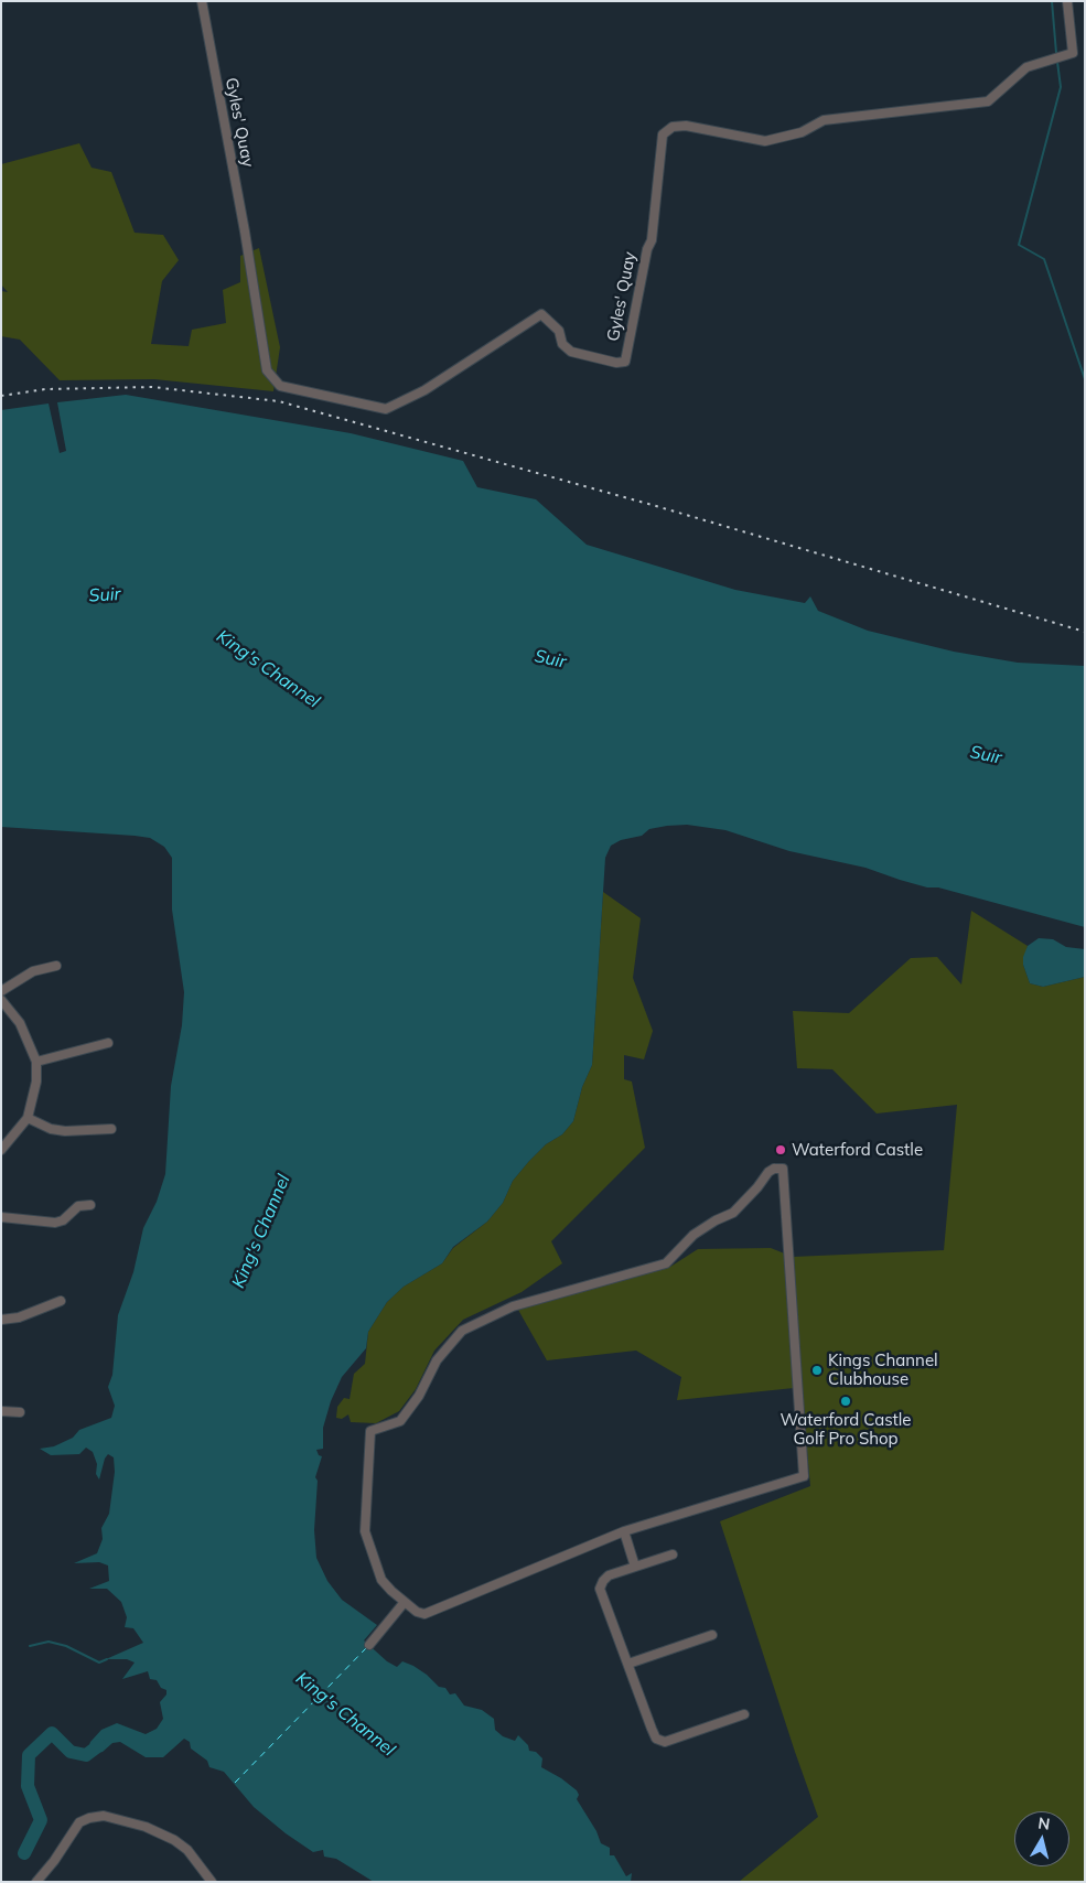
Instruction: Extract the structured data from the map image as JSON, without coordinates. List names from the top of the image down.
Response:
{
  "streets": {
    "street": ["Gyles' Quay"]
  },
  "water": ["Suir", "King's Channel"],
  "places": ["Waterford Castle", "Kings Channel Clubhouse", "Waterford Castle Golf Pro Shop"],
  "north": "top"
}
